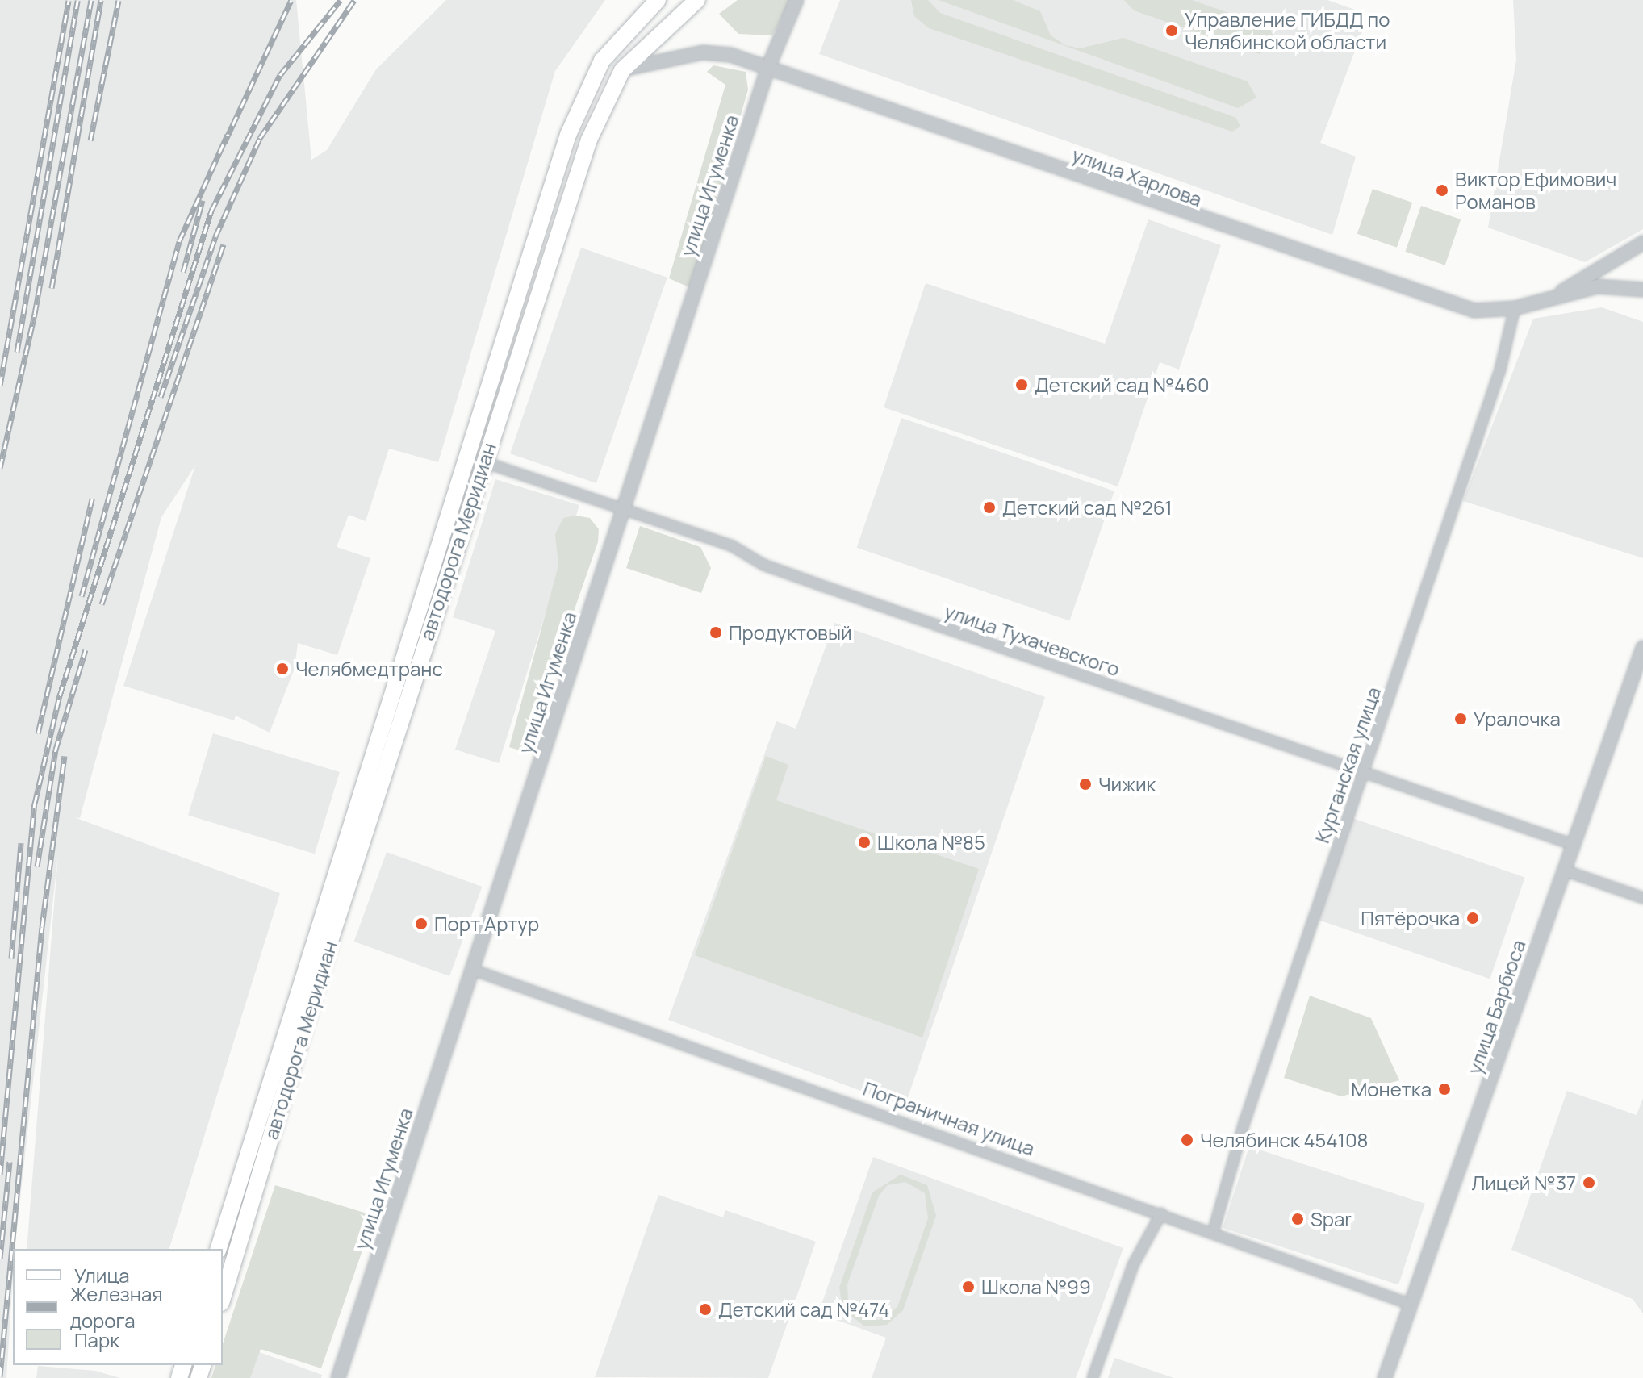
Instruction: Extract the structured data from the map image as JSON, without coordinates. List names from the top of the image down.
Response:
{
  "streets": {
    "main road": ["автодорога Меридиан"],
    "street": [
      "улица Харлова",
      "улица Игуменка",
      "улица Тухачевского",
      "Курганская улица",
      "улица Барбюса",
      "Пограничная улица"
    ]
  },
  "crossings": [
    ["улица Харлова", "улица Игуменка"],
    ["улица Харлова", "автодорога Меридиан"],
    ["улица Харлова", "Курганская улица"],
    ["улица Игуменка", "улица Тухачевского"],
    ["улица Игуменка", "Пограничная улица"],
    ["автодорога Меридиан", "улица Тухачевского"],
    ["улица Тухачевского", "Курганская улица"],
    ["улица Тухачевского", "улица Барбюса"],
    ["Курганская улица", "Пограничная улица"],
    ["улица Барбюса", "Пограничная улица"]
  ],
  "places": [
    "Управление ГИБДД по Челябинской области",
    "Виктор Ефимович Романов",
    "Детский сад №460",
    "Детский сад №261",
    "Продуктовый",
    "Челябмедтранс",
    "Уралочка",
    "Чижик",
    "Школа №85",
    "Пятёрочка",
    "Порт Артур",
    "Монетка",
    "Челябинск 454108",
    "Лицей №37",
    "Spar",
    "Школа №99",
    "Детский сад №474"
  ],
  "legend": ["Улица", "Железная дорога", "Парк"]
}
